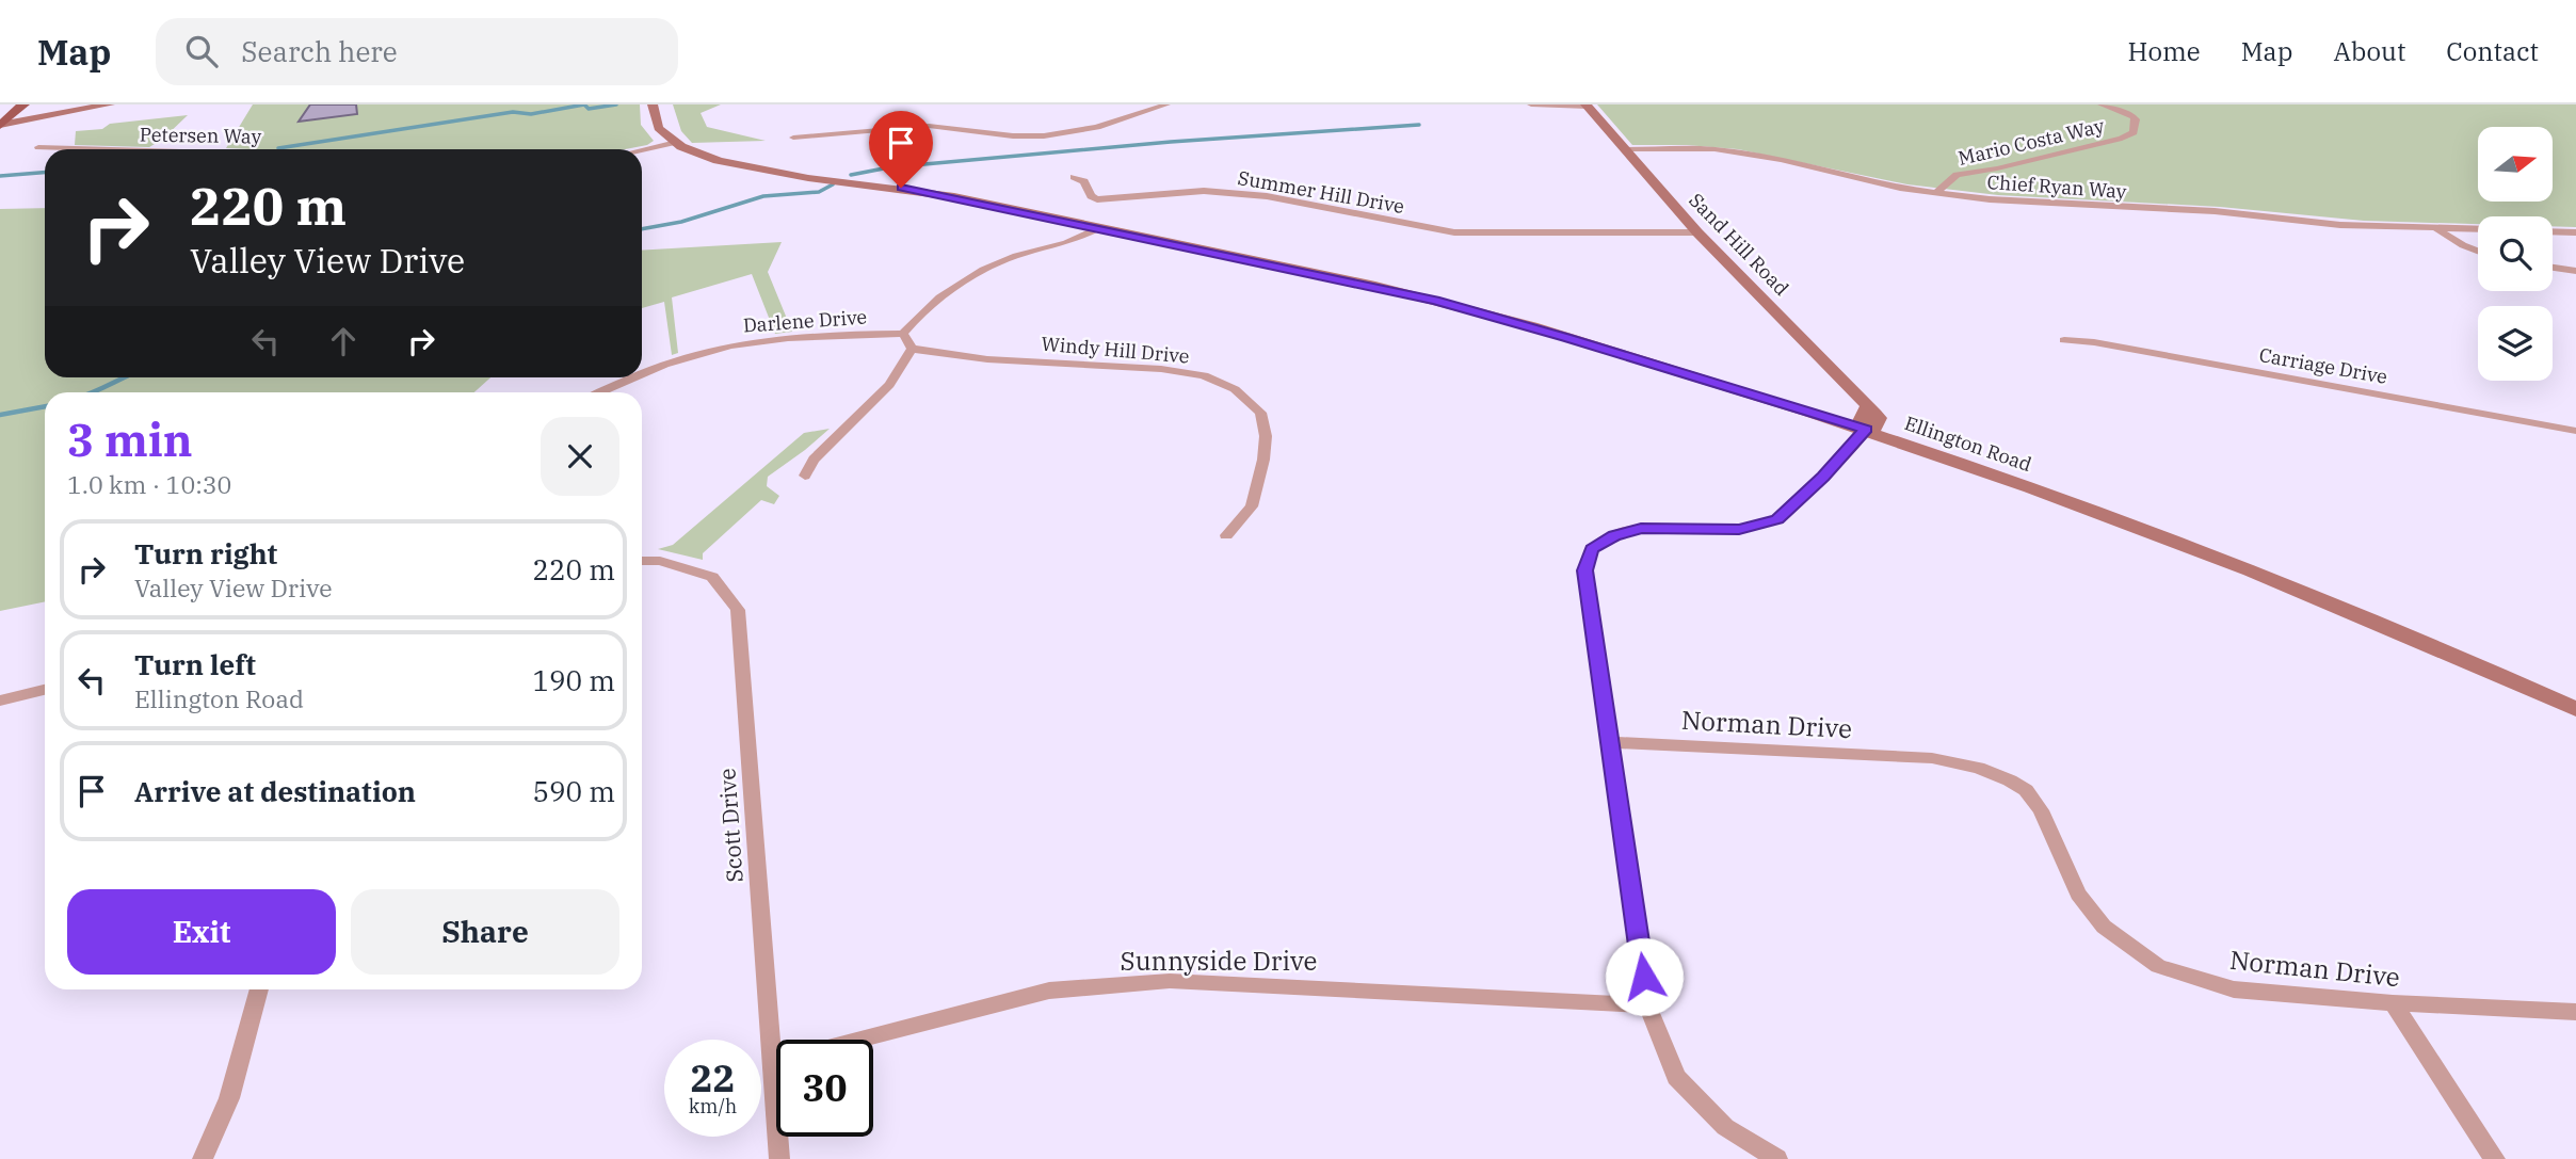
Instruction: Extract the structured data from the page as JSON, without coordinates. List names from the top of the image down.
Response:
{
  "streets": {
    "main road": ["Ellington Road"],
    "street": [
      "Petersen Way",
      "Mario Costa Way",
      "Chief Ryan Way",
      "Summer Hill Drive",
      "Sand Hill Road",
      "Darlene Drive",
      "Windy Hill Drive",
      "Carriage Drive",
      "Norman Drive",
      "Scott Drive",
      "Sunnyside Drive"
    ]
  },
  "crossings": [
    ["Mario Costa Way", "Chief Ryan Way"],
    ["Chief Ryan Way", "Sand Hill Road"],
    ["Summer Hill Drive", "Sand Hill Road"],
    ["Sand Hill Road", "Ellington Road"]
  ],
  "north": "right",
  "page": {
    "header": "Map",
    "search": "Search here",
    "nav": [
      "Home",
      "Map",
      "About",
      "Contact"
    ],
    "turn": ["220 m", "Valley View Drive"],
    "heading": ["3 min", "1.0 km · 10:30"],
    "list": [
      {
        "name": "Turn right",
        "note": "Valley View Drive",
        "value": "220 m"
      },
      {
        "name": "Turn left",
        "note": "Ellington Road",
        "value": "190 m"
      },
      {
        "name": "Arrive at destination",
        "value": "590 m"
      }
    ],
    "buttons": ["Exit", "Share"],
    "speed": "22 km/h",
    "limit": "30"
  }
}
